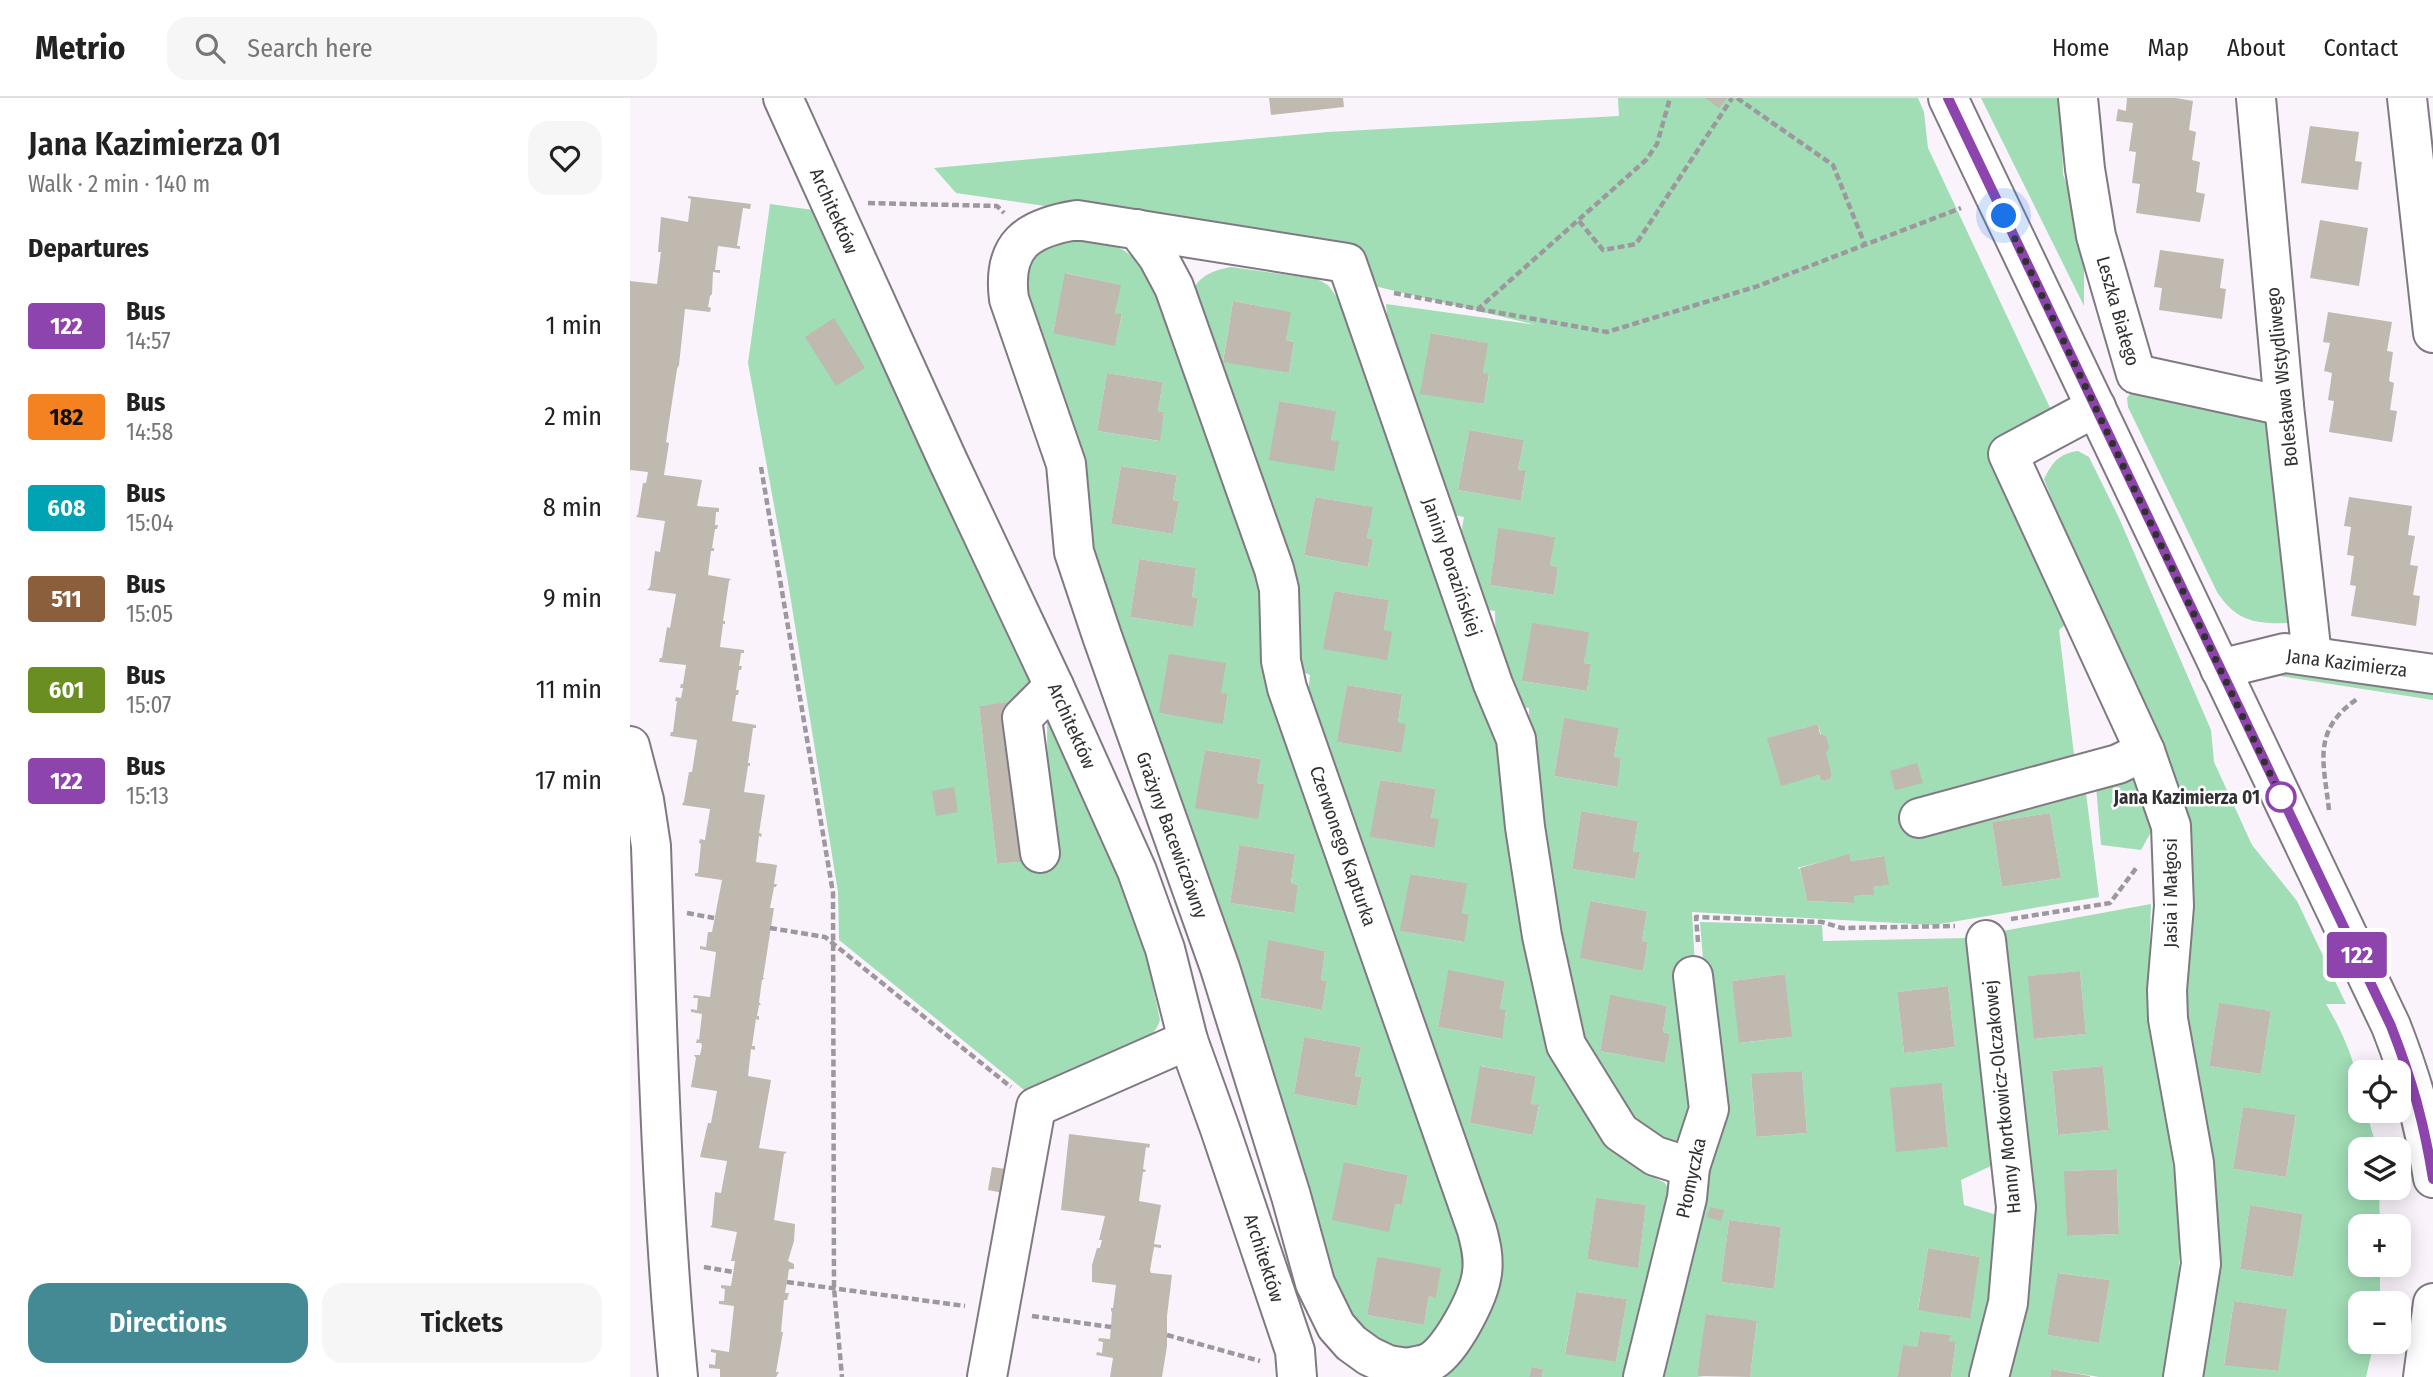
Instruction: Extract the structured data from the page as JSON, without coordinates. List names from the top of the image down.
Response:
{
  "streets": {
    "street": [
      "Architektów",
      "Leszka Białego",
      "Bolesława Wstydliwego",
      "Janiny Porazińskiej",
      "Jana Kazimierza",
      "Grażyny Bacewiczówny",
      "Czerwonego Kapturka",
      "Jasia i Małgosi",
      "Hanny Mortkowicz-Olczakowej",
      "Płomyczka"
    ]
  },
  "crossings": [
    ["Leszka Białego", "Bolesława Wstydliwego"],
    ["Bolesława Wstydliwego", "Jana Kazimierza"],
    ["Janiny Porazińskiej", "Grażyny Bacewiczówny"],
    ["Janiny Porazińskiej", "Czerwonego Kapturka"],
    ["Janiny Porazińskiej", "Płomyczka"],
    ["Grażyny Bacewiczówny", "Czerwonego Kapturka"]
  ],
  "places": ["Jana Kazimierza 01"],
  "lines": ["bus line 122"],
  "page": {
    "header": "Metrio",
    "search": "Search here",
    "nav": [
      "Home",
      "Map",
      "About",
      "Contact"
    ],
    "heading": [
      ["Jana Kazimierza 01", "Walk · 2 min · 140 m"],
      "Departures"
    ],
    "on_map": "122",
    "list": [
      {
        "mark": "122",
        "name": "Bus",
        "note": "14:57",
        "value": "1 min"
      },
      {
        "mark": "182",
        "name": "Bus",
        "note": "14:58",
        "value": "2 min"
      },
      {
        "mark": "608",
        "name": "Bus",
        "note": "15:04",
        "value": "8 min"
      },
      {
        "mark": "511",
        "name": "Bus",
        "note": "15:05",
        "value": "9 min"
      },
      {
        "mark": "601",
        "name": "Bus",
        "note": "15:07",
        "value": "11 min"
      },
      {
        "mark": "122",
        "name": "Bus",
        "note": "15:13",
        "value": "17 min"
      }
    ],
    "map_buttons": ["+", "−"],
    "buttons": ["Directions", "Tickets"]
  }
}
